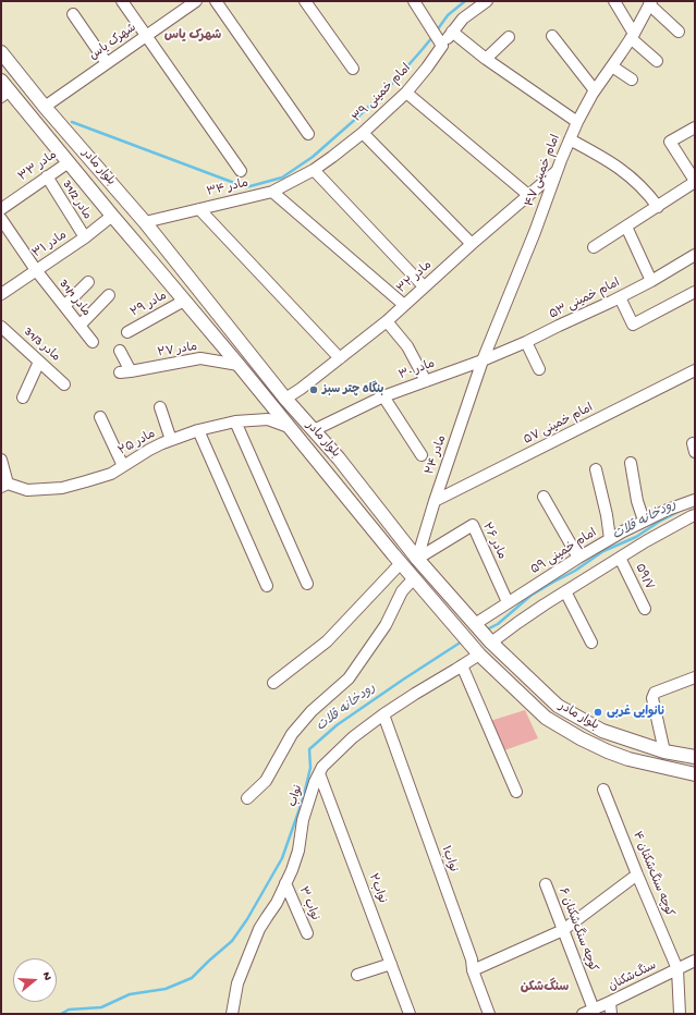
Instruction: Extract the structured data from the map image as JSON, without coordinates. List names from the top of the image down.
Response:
{
  "streets": {
    "main road": ["بلوار مادر"],
    "street": [
      "شهرک یاس",
      "امام خمینی ۳۹",
      "مادر ۳۳",
      "امام خمینی ۴۷",
      "مادر ۳۴",
      "مادر 31/2",
      "مادر ۳۱",
      "مادر ۳۲",
      "مادر 31/1",
      "امام خمینی ۵۳",
      "مادر ۲۹",
      "مادر 31/3",
      "مادر ۲۷",
      "مادر ۳۰",
      "امام خمینی ۵۷",
      "مادر ۲۵",
      "مادر ۲۴",
      "مادر ۲۶",
      "امام خمینی ۵۹",
      "۵۹/۷",
      "نواب",
      "نواب۱",
      "کوچه سنگ‌شکنان ۴",
      "نواب۲",
      "نواب ۳",
      "کوچه سنگ‌شکنان ۶",
      "سنگ‌شکنان"
    ]
  },
  "crossings": [
    ["شهرک یاس", "بلوار مادر"],
    ["امام خمینی ۳۹", "مادر ۳۴"],
    ["مادر ۳۳", "بلوار مادر"],
    ["مادر ۳۳", "مادر 31/2"],
    ["بلوار مادر", "مادر ۳۴"],
    ["بلوار مادر", "مادر ۳۱"],
    ["بلوار مادر", "مادر ۳۲"],
    ["بلوار مادر", "مادر ۲۹"],
    ["بلوار مادر", "مادر ۲۷"],
    ["بلوار مادر", "مادر ۳۰"],
    ["بلوار مادر", "مادر ۲۵"],
    ["بلوار مادر", "مادر ۲۴"],
    ["بلوار مادر", "مادر ۲۶"],
    ["بلوار مادر", "امام خمینی ۵۹"],
    ["بلوار مادر", "نواب"],
    ["امام خمینی ۴۷", "مادر ۳۲"],
    ["امام خمینی ۴۷", "امام خمینی ۵۳"],
    ["امام خمینی ۴۷", "مادر ۳۰"],
    ["امام خمینی ۴۷", "مادر ۲۴"],
    ["مادر 31/2", "مادر ۳۱"],
    ["مادر ۳۱", "مادر 31/1"],
    ["امام خمینی ۵۳", "مادر ۳۰"],
    ["امام خمینی ۵۳", "مادر ۲۴"],
    ["مادر ۳۰", "مادر ۲۴"],
    ["امام خمینی ۵۷", "مادر ۲۴"],
    ["مادر ۲۴", "مادر ۲۶"],
    ["مادر ۲۶", "امام خمینی ۵۹"],
    ["نواب", "نواب۱"],
    ["نواب", "نواب۲"],
    ["نواب", "نواب ۳"],
    ["کوچه سنگ‌شکنان ۴", "سنگ‌شکنان"],
    ["کوچه سنگ‌شکنان ۶", "سنگ‌شکنان"]
  ],
  "districts": ["شهرک یاس", "سنگ‌شکن"],
  "water": ["رودخانه قلات"],
  "places": ["بنگاه چتر سبز", "نانوایی غربی"],
  "north": "right"
}
